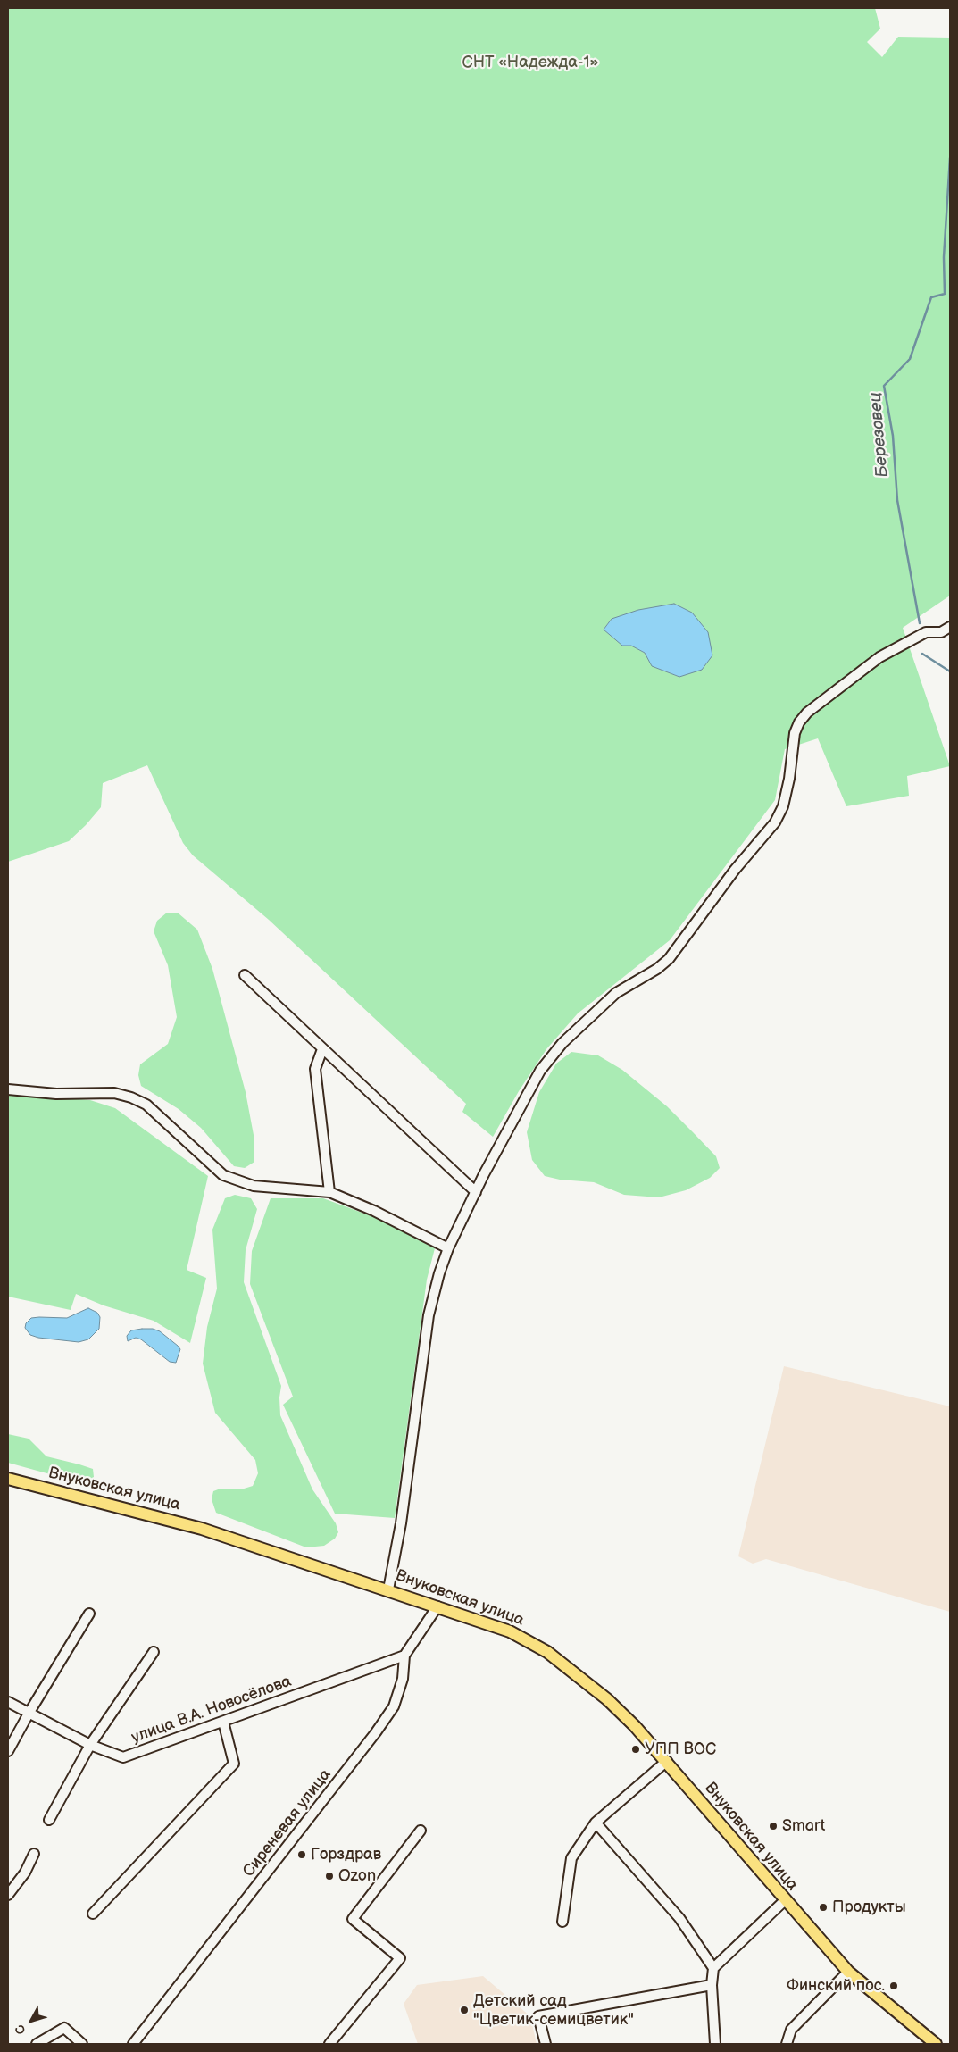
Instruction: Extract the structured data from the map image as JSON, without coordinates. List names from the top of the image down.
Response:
{
  "streets": {
    "main road": ["Внуковская улица"],
    "street": ["улица В.А. Новосёлова", "Сиреневая улица"]
  },
  "crossings": [
    ["Внуковская улица", "Сиреневая улица"],
    ["улица В.А. Новосёлова", "Сиреневая улица"]
  ],
  "water": ["Березовец"],
  "parks": ["СНТ «Надежда-1»"],
  "places": [
    "УПП ВОС",
    "Smart",
    "Горздрав",
    "Ozon",
    "Продукты",
    "Финский пос.",
    "Детский сад \"Цветик-семицветик\""
  ],
  "north": "bottom left"
}
